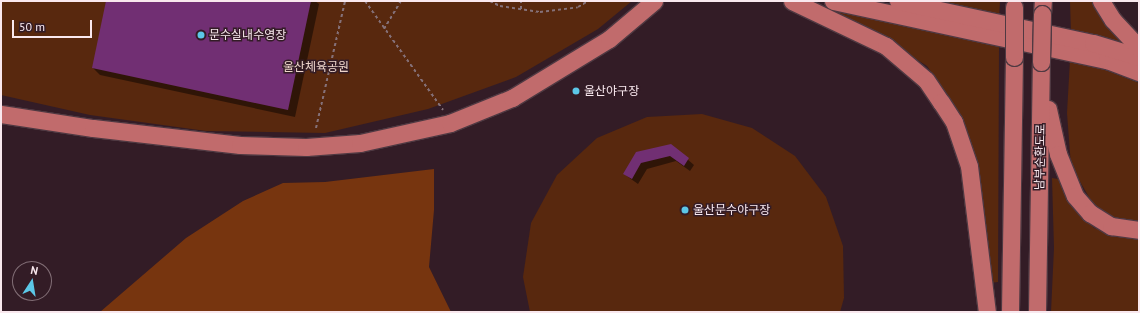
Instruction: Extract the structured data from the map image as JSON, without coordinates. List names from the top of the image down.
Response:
{
  "streets": {
    "main road": ["남부순환도로"]
  },
  "parks": ["울산체육공원"],
  "places": ["문수실내수영장", "울산야구장", "울산문수야구장"],
  "scale_bar": "50 m",
  "north": "top"
}
